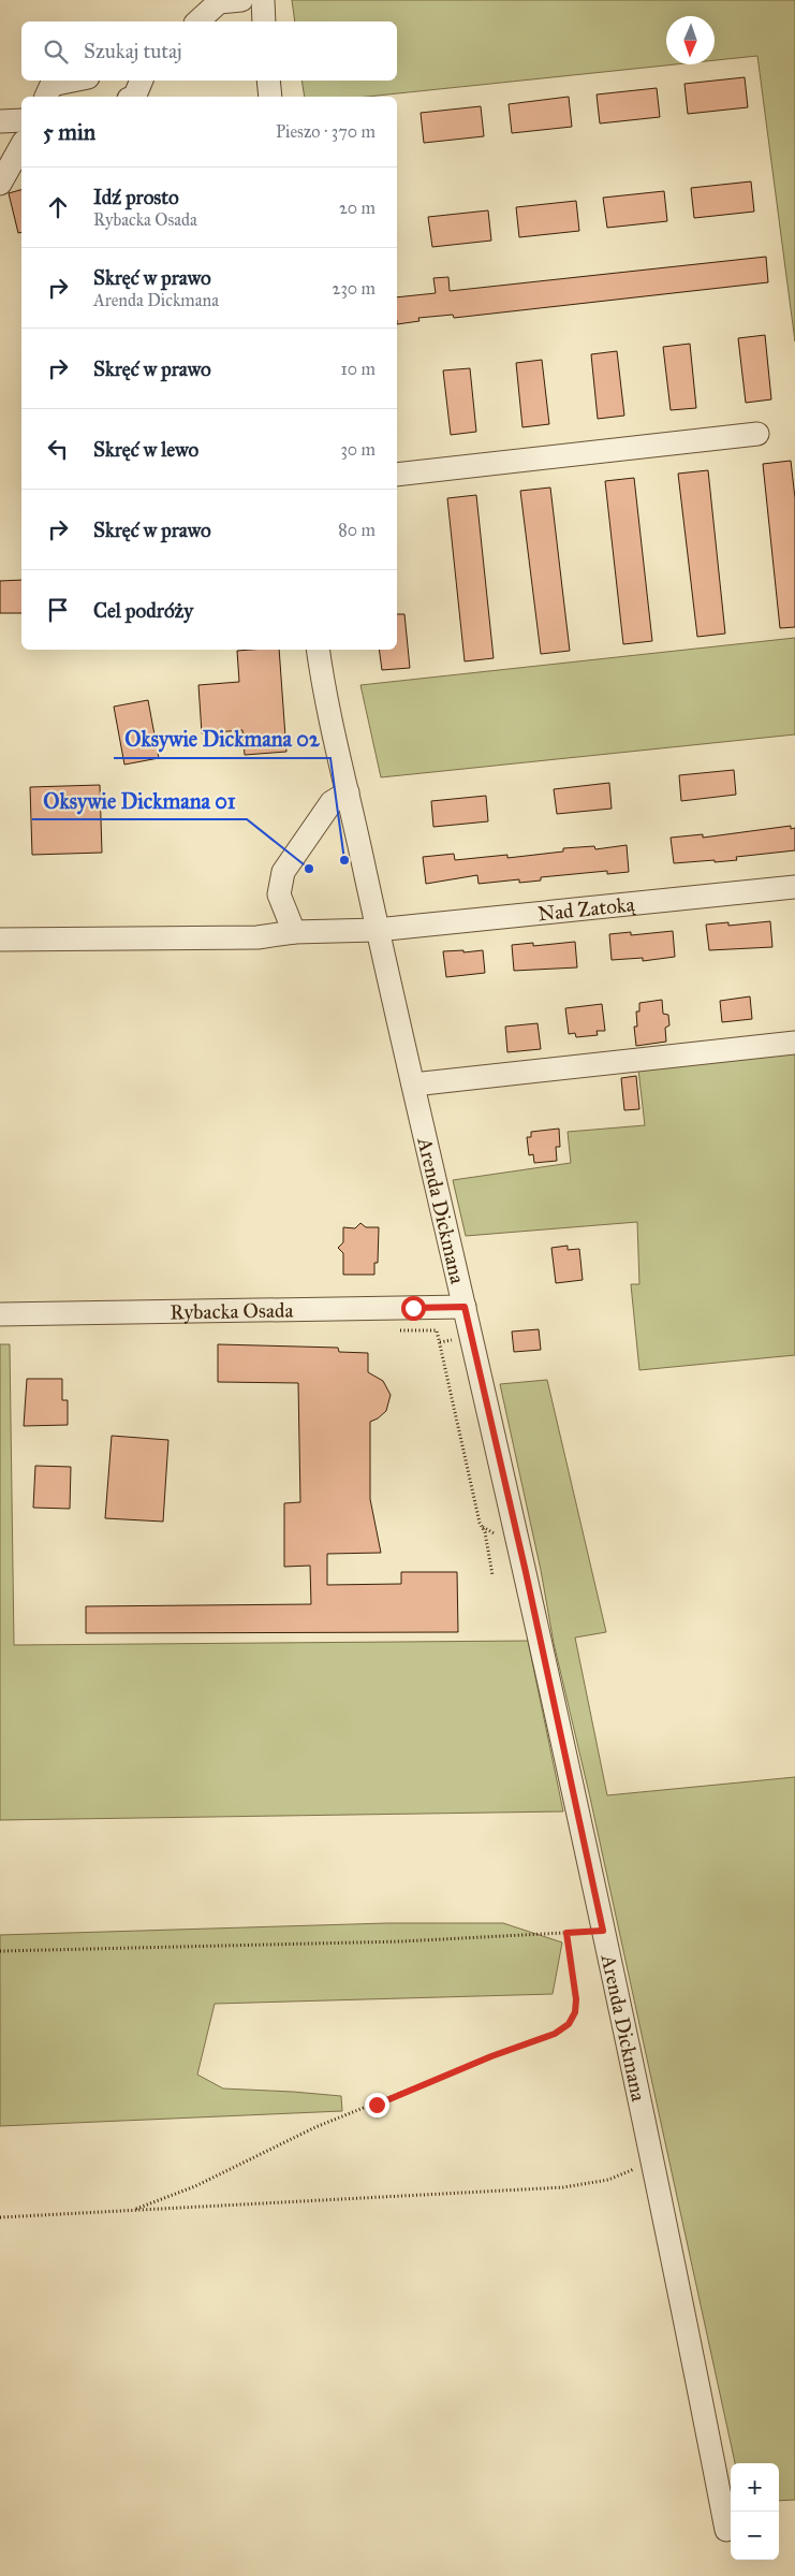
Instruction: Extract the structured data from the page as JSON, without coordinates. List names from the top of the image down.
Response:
{
  "streets": {
    "street": ["Nad Zatoką", "Arenda Dickmana", "Rybacka Osada"]
  },
  "crossings": [
    ["Nad Zatoką", "Arenda Dickmana"],
    ["Arenda Dickmana", "Rybacka Osada"]
  ],
  "places": ["Oksywie Dickmana 02", "Oksywie Dickmana 01"],
  "north": "bottom",
  "page": {
    "search": "Szukaj tutaj",
    "heading": ["5 min", "Pieszo · 370 m"],
    "list": [
      ["Idź prosto", "Rybacka Osada", "20 m"],
      ["Skręć w prawo", "Arenda Dickmana", "230 m"],
      ["Skręć w prawo", "10 m"],
      ["Skręć w lewo", "30 m"],
      ["Skręć w prawo", "80 m"],
      "Cel podróży"
    ],
    "map_buttons": ["+", "−"]
  }
}
